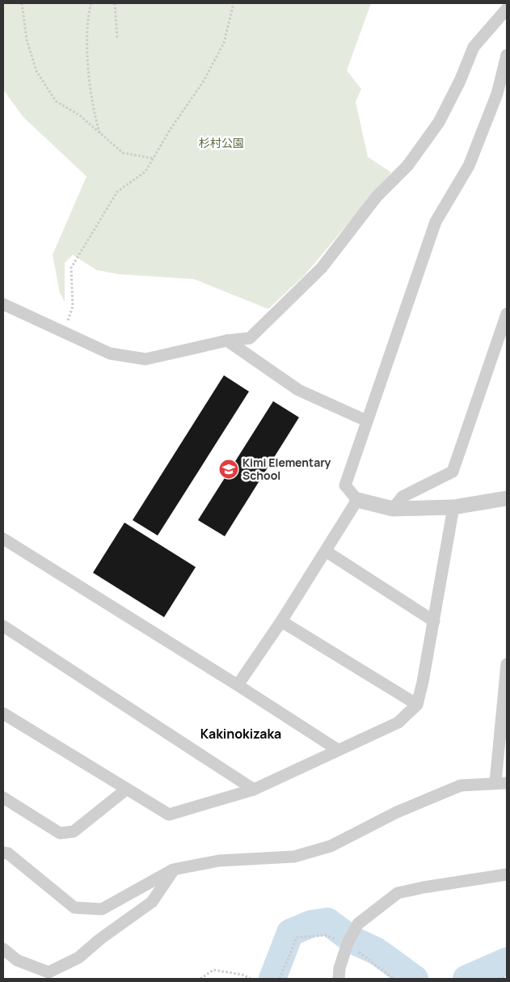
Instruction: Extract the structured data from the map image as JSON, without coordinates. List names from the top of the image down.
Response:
{
  "districts": ["Kakinokizaka"],
  "parks": ["杉村公園"],
  "places": {
    "school or university": ["Kimi Elementary School"]
  }
}
